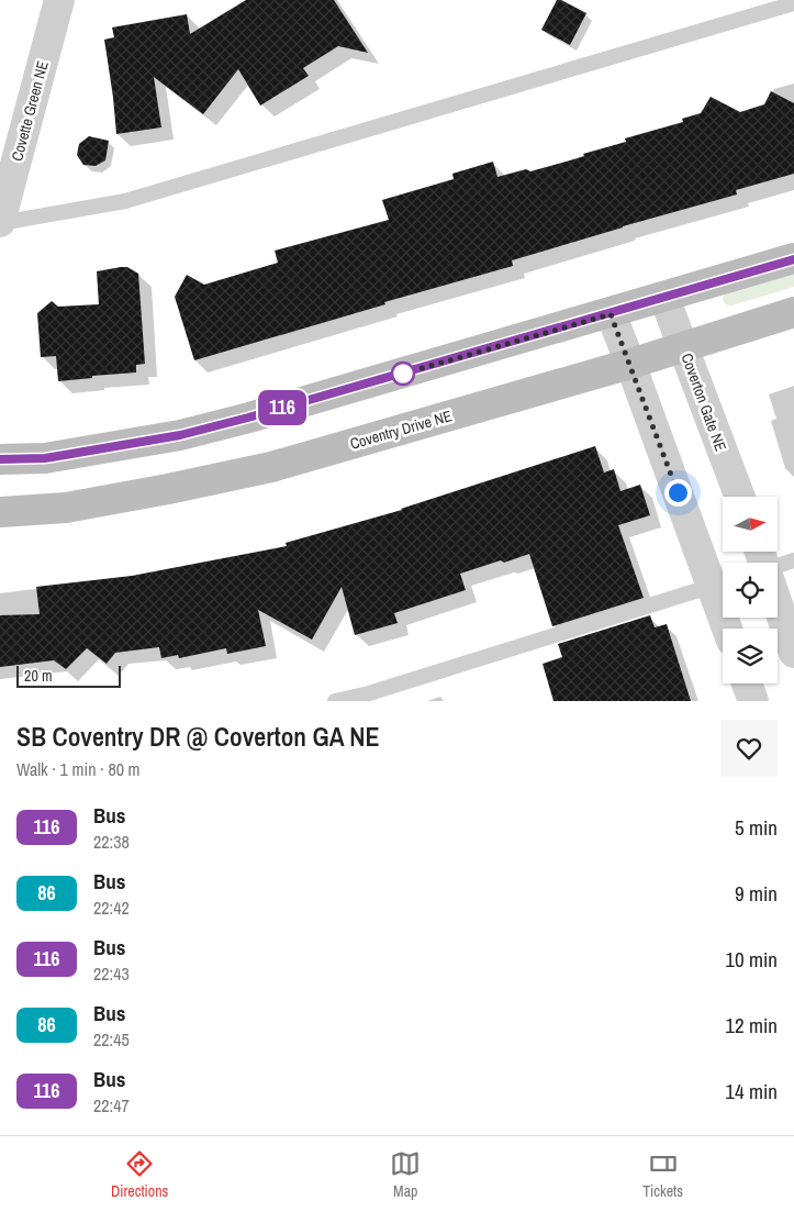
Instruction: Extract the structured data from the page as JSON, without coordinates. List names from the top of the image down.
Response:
{
  "streets": {
    "street": ["Covette Green NE", "Coverton Gate NE", "Coventry Drive NE"]
  },
  "crossings": [
    ["Coverton Gate NE", "Coventry Drive NE"]
  ],
  "lines": ["bus line 116"],
  "scale_bar": "20 m",
  "north": "right",
  "page": {
    "on_map": "116",
    "scale": "20 m",
    "heading": ["SB Coventry DR @ Coverton GA NE", "Walk · 1 min · 80 m"],
    "list": [
      {
        "mark": "116",
        "name": "Bus",
        "note": "22:38",
        "value": "5 min"
      },
      {
        "mark": "86",
        "name": "Bus",
        "note": "22:42",
        "value": "9 min"
      },
      {
        "mark": "116",
        "name": "Bus",
        "note": "22:43",
        "value": "10 min"
      },
      {
        "mark": "86",
        "name": "Bus",
        "note": "22:45",
        "value": "12 min"
      },
      {
        "mark": "116",
        "name": "Bus",
        "note": "22:47",
        "value": "14 min"
      }
    ],
    "tabs": ["Directions", "Map", "Tickets"]
  }
}
